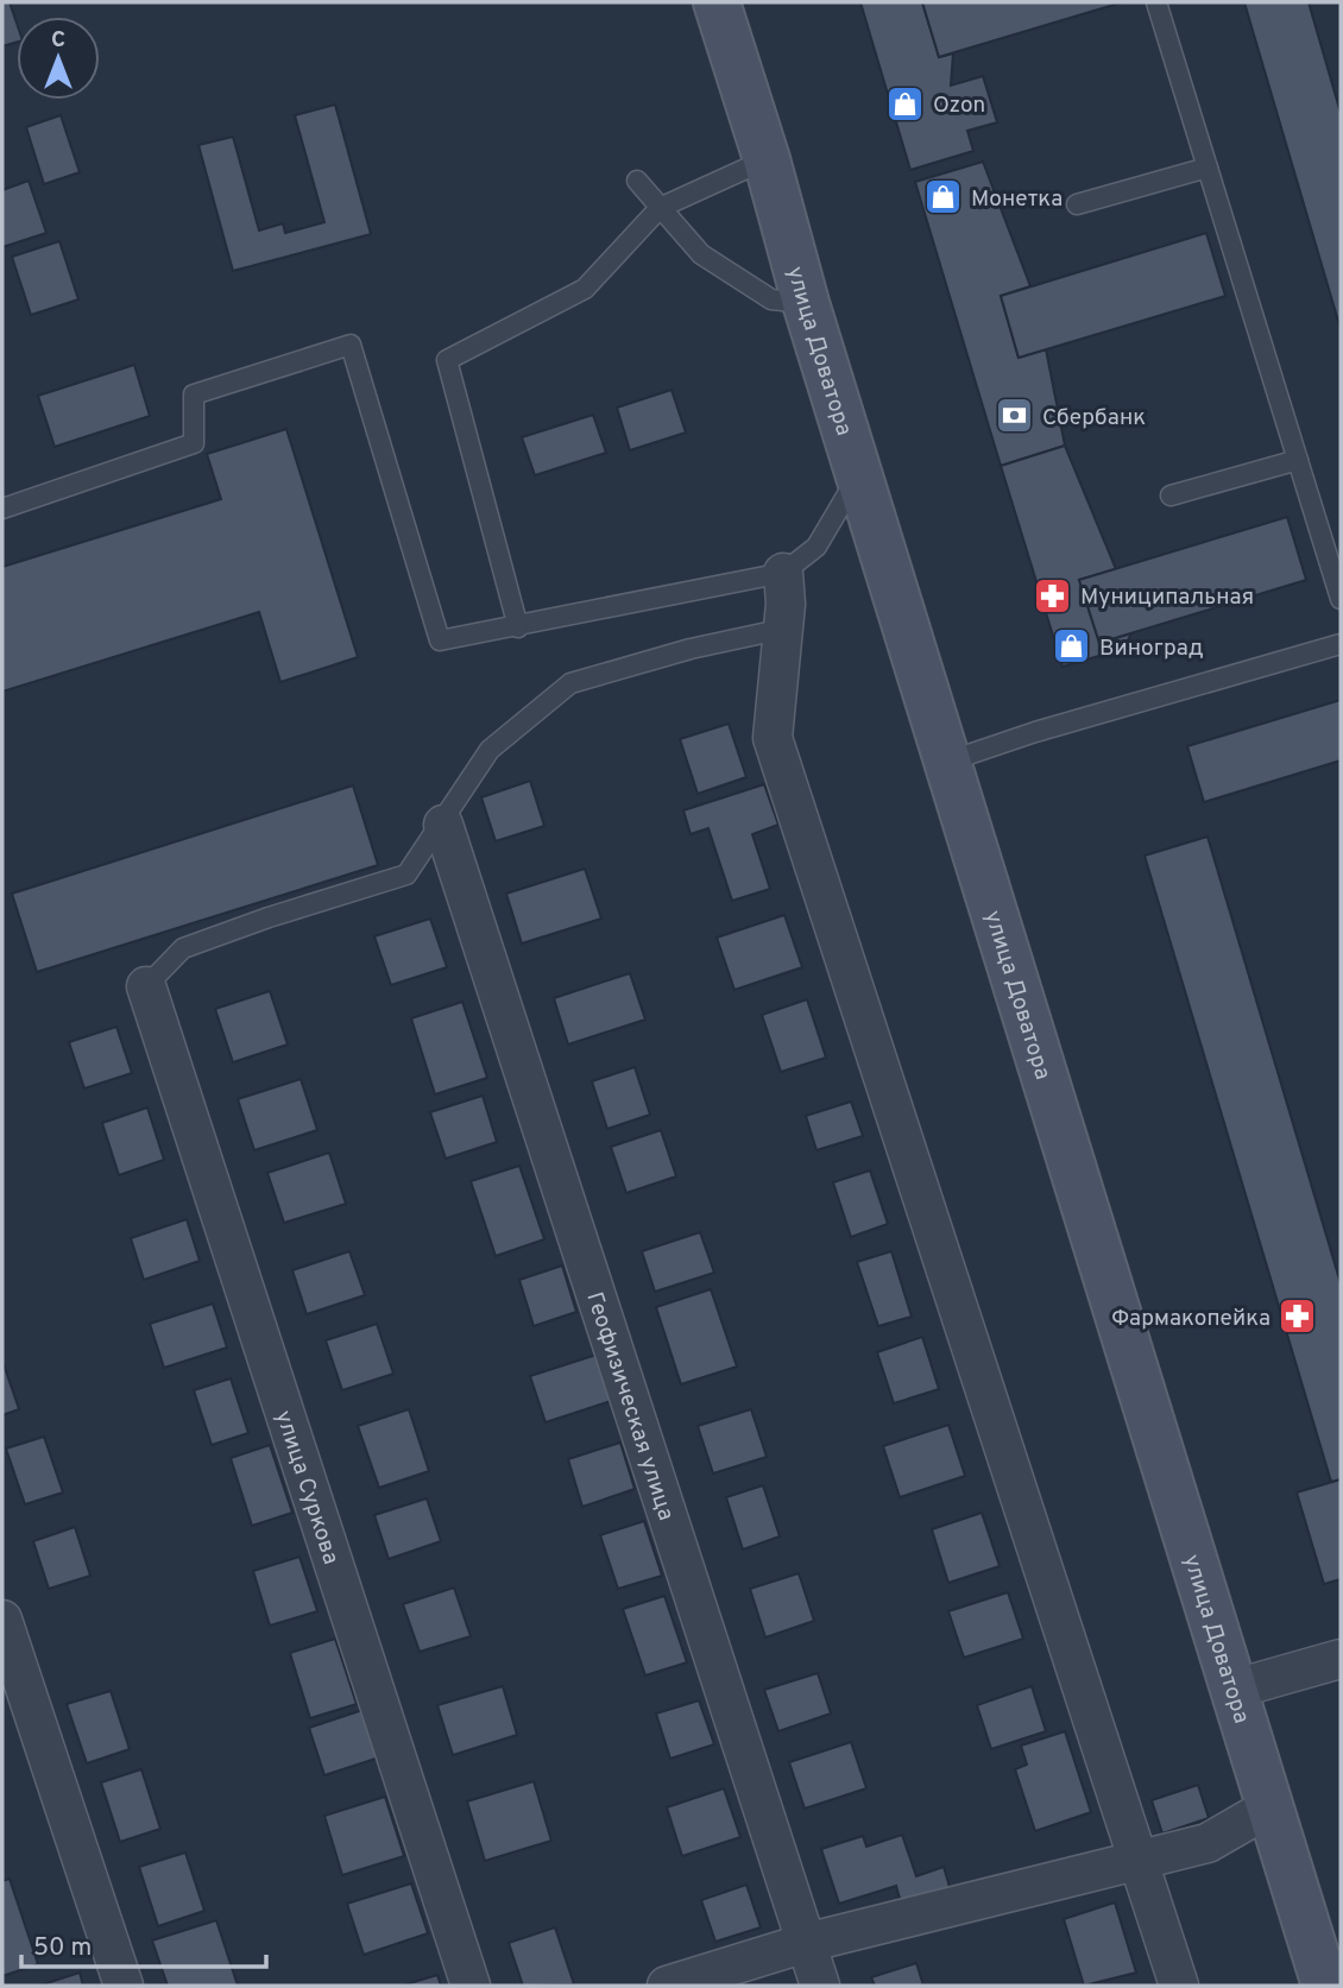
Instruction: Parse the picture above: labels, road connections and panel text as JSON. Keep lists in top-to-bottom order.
{
  "streets": {
    "main road": ["улица Доватора"],
    "street": ["Геофизическая улица", "улица Суркова"]
  },
  "places": {
    "shop": ["Ozon", "Монетка", "Виноград"],
    "bank": ["Сбербанк"],
    "pharmacy": ["Муниципальная", "Фармакопейка"]
  },
  "scale_bar": "50 m",
  "north": "top"
}
